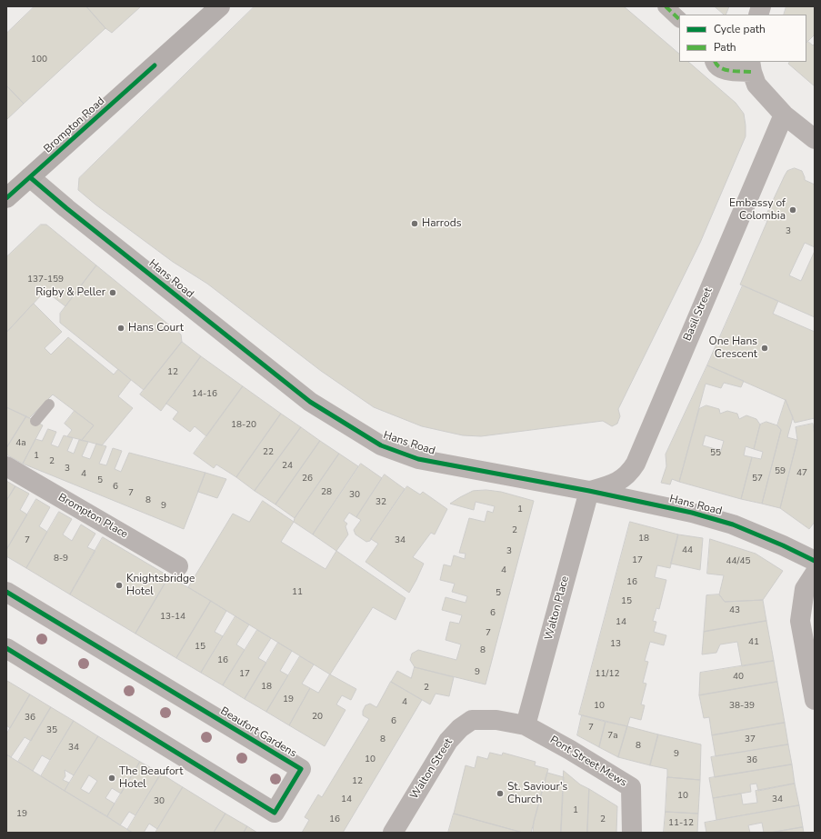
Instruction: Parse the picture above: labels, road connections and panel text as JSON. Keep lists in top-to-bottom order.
{
  "streets": {
    "highway": ["Brompton Road"],
    "street": [
      "Hans Road",
      "Basil Street",
      "Brompton Place",
      "Walton Place",
      "Beaufort Gardens",
      "Pont Street Mews",
      "Walton Street"
    ]
  },
  "crossings": [
    ["Brompton Road", "Hans Road"],
    ["Hans Road", "Basil Street"],
    ["Hans Road", "Walton Place"],
    ["Basil Street", "Walton Place"],
    ["Walton Place", "Pont Street Mews"],
    ["Walton Place", "Walton Street"],
    ["Pont Street Mews", "Walton Street"]
  ],
  "places": [
    "Embassy of Colombia",
    "Harrods",
    "Rigby & Peller",
    "Hans Court",
    "One Hans Crescent",
    "Knightsbridge Hotel",
    "The Beaufort Hotel",
    "St. Saviour's Church"
  ],
  "house_numbers": [
    "100",
    "3",
    "137-159",
    "12",
    "14-16",
    "18-20",
    "4a",
    "22",
    "55",
    "1",
    "2",
    "24",
    "3",
    "59",
    "47",
    "4",
    "26",
    "57",
    "5",
    "6",
    "28",
    "7",
    "30",
    "8",
    "32",
    "9",
    "1",
    "2",
    "18",
    "7",
    "34",
    "44",
    "3",
    "8-9",
    "17",
    "44/45",
    "4",
    "16",
    "11",
    "5",
    "15",
    "43",
    "6",
    "13-14",
    "14",
    "7",
    "41",
    "13",
    "15",
    "8",
    "16",
    "9",
    "17",
    "11/12",
    "40",
    "18",
    "2",
    "19",
    "4",
    "10",
    "38-39",
    "20",
    "36",
    "6",
    "7",
    "35",
    "7a",
    "8",
    "37",
    "8",
    "34",
    "9",
    "10",
    "36",
    "12",
    "10",
    "14",
    "34",
    "30",
    "1",
    "19",
    "16",
    "2",
    "11-12"
  ],
  "legend": ["Cycle path", "Path"]
}
